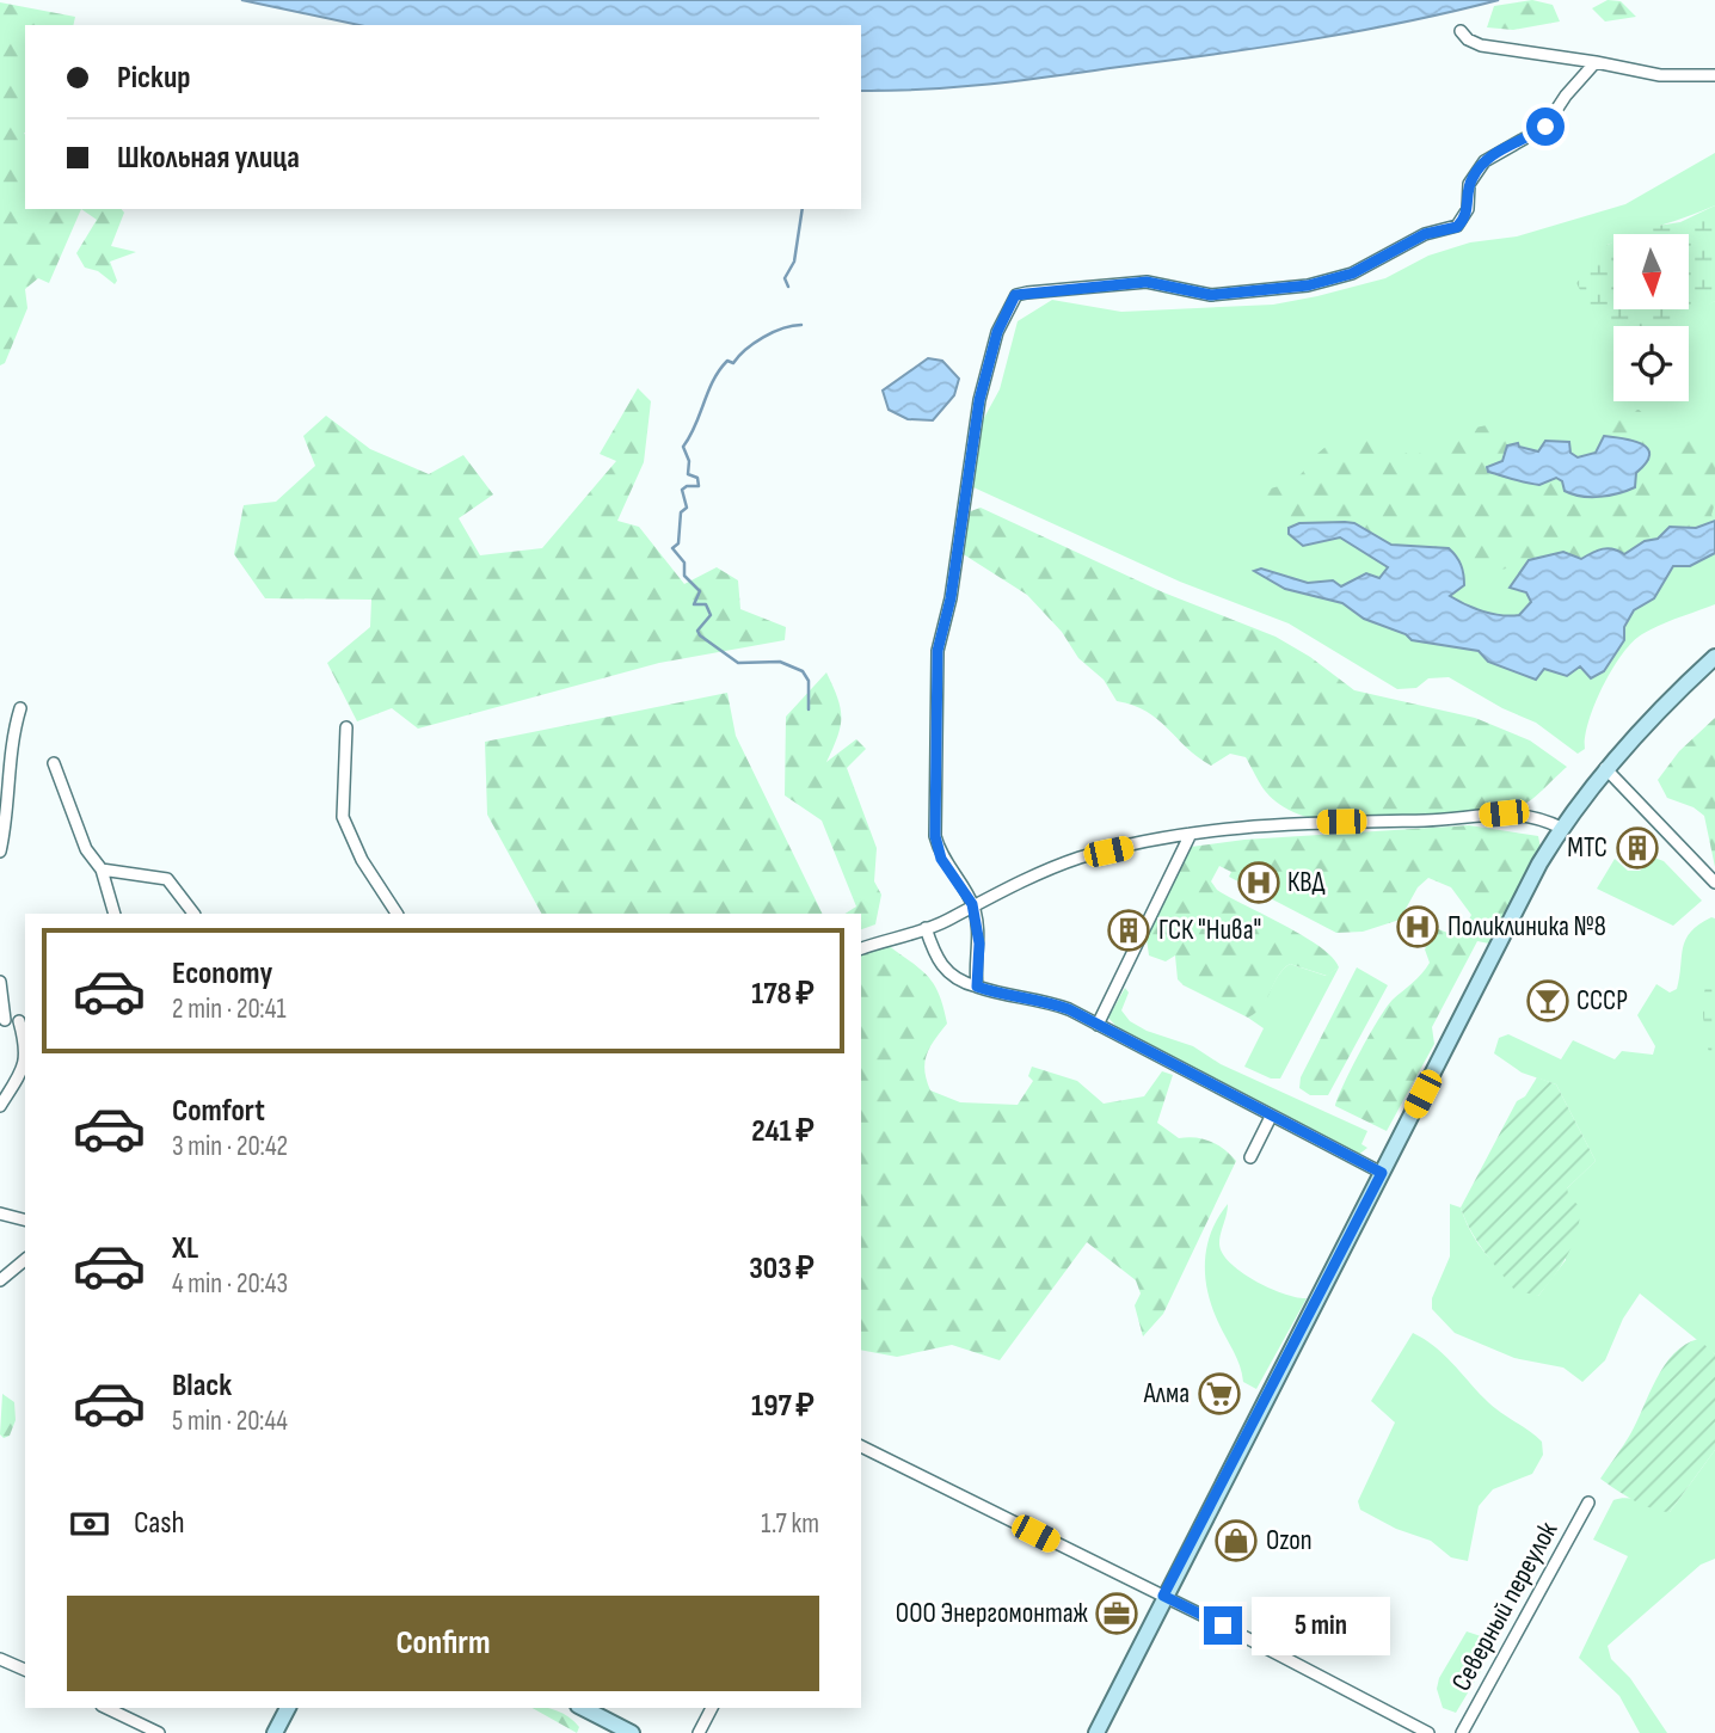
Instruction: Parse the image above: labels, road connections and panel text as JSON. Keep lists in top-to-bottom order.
{
  "streets": {
    "street": ["Северный переулок"]
  },
  "places": {
    "building": ["МТС", "ГСК \"Нива\""],
    "hospital": ["КВД", "Поликлиника №8"],
    "bar": ["СССР"],
    "supermarket": ["Алма"],
    "shop": ["Ozon"],
    "office": ["ООО Энергомонтаж"]
  },
  "north": "bottom",
  "page": {
    "banner": ["Pickup", "Школьная улица"],
    "list": [
      {
        "name": "Economy",
        "note": "2 min · 20:41",
        "value": "178 ₽"
      },
      {
        "name": "Comfort",
        "note": "3 min · 20:42",
        "value": "241 ₽"
      },
      {
        "name": "XL",
        "note": "4 min · 20:43",
        "value": "303 ₽"
      },
      {
        "name": "Black",
        "note": "5 min · 20:44",
        "value": "197 ₽"
      }
    ],
    "pay": ["Cash", "1.7 km"],
    "buttons": "Confirm",
    "bubble": "5 min"
  }
}
